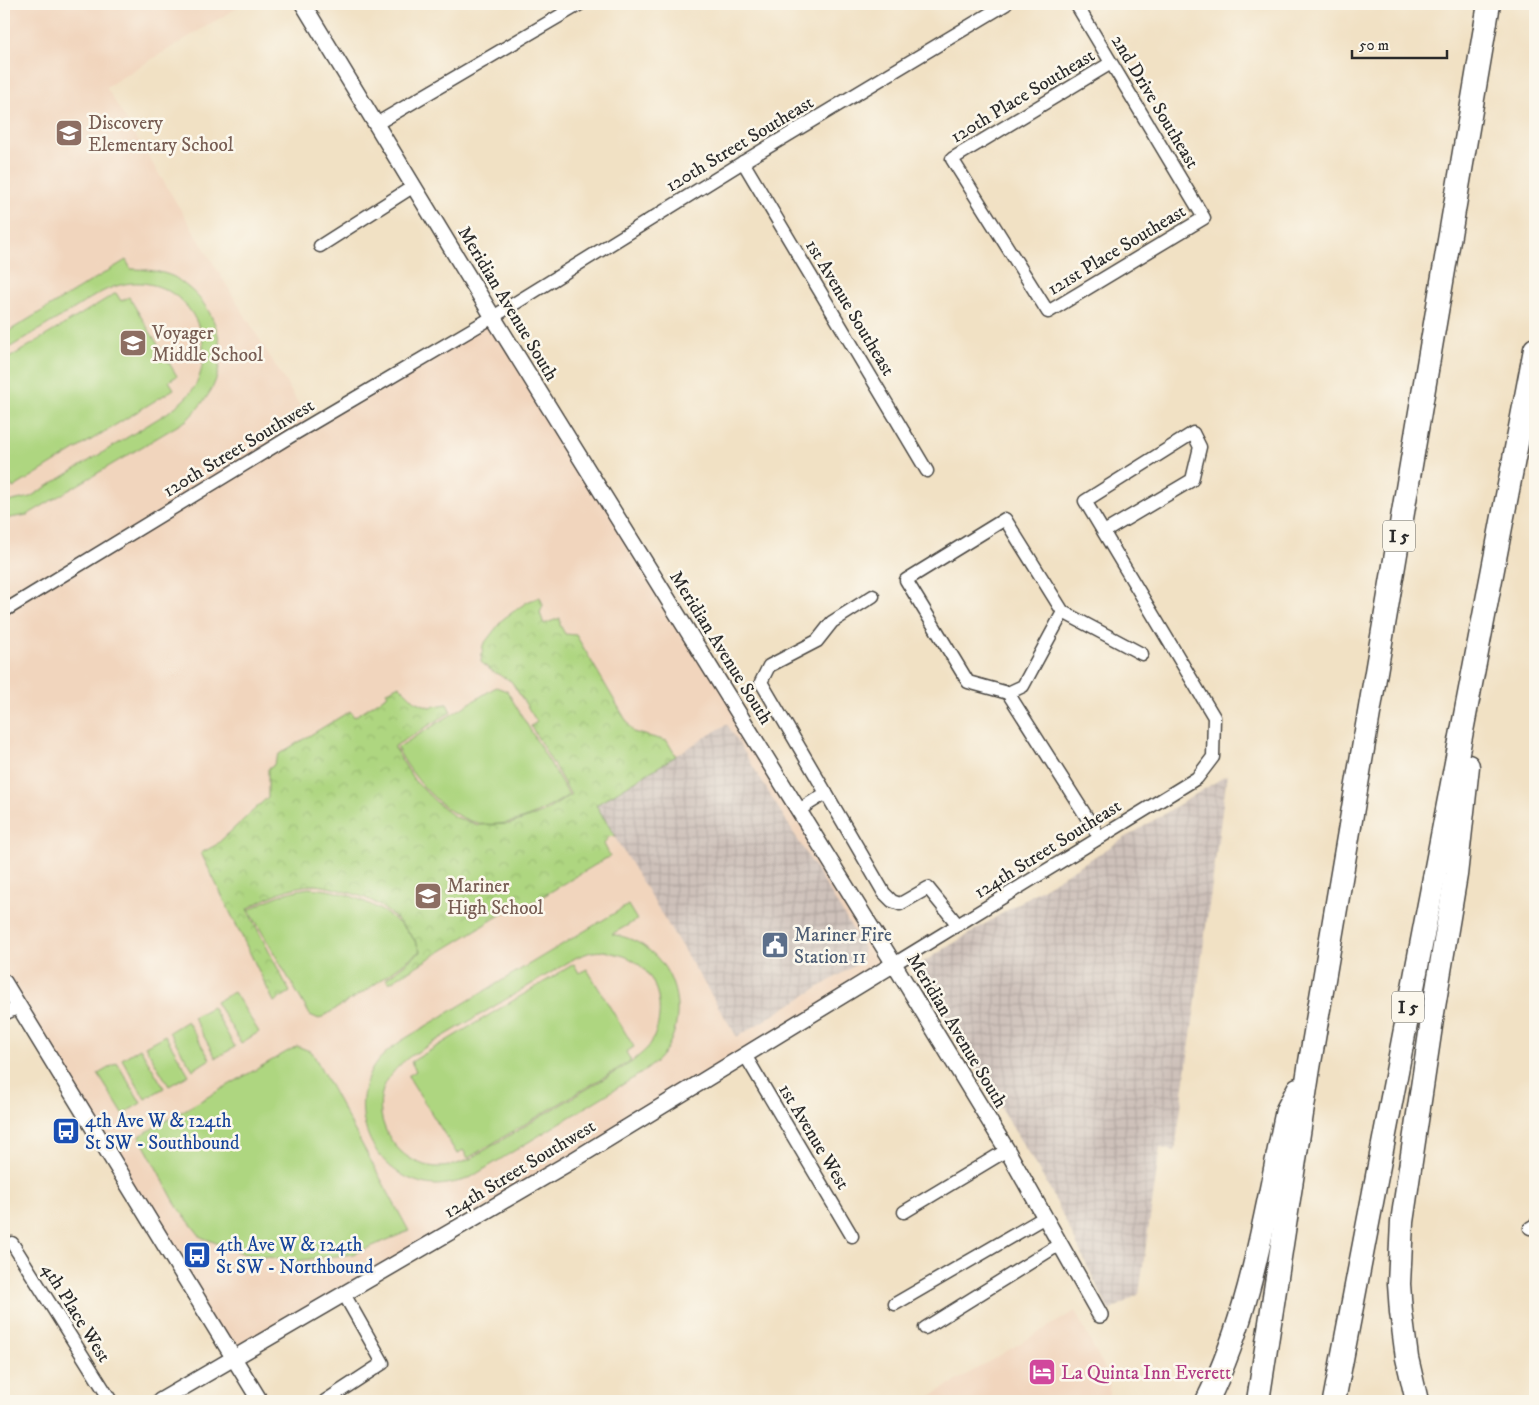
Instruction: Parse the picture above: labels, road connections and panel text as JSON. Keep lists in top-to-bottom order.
{
  "streets": {
    "highway": ["I 5"],
    "street": [
      "120th Place Southeast",
      "2nd Drive Southeast",
      "120th Street Southeast",
      "121st Place Southeast",
      "Meridian Avenue South",
      "1st Avenue Southeast",
      "120th Street Southwest",
      "124th Street Southeast",
      "1st Avenue West",
      "124th Street Southwest",
      "4th Place West"
    ]
  },
  "crossings": [
    ["120th Place Southeast", "2nd Drive Southeast"],
    ["120th Place Southeast", "121st Place Southeast"],
    ["2nd Drive Southeast", "121st Place Southeast"],
    ["120th Street Southeast", "Meridian Avenue South"],
    ["120th Street Southeast", "1st Avenue Southeast"],
    ["120th Street Southeast", "120th Street Southwest"],
    ["Meridian Avenue South", "120th Street Southwest"],
    ["Meridian Avenue South", "124th Street Southeast"],
    ["Meridian Avenue South", "124th Street Southwest"],
    ["124th Street Southeast", "124th Street Southwest"],
    ["1st Avenue West", "124th Street Southwest"]
  ],
  "places": {
    "school or university": ["Discovery Elementary School", "Voyager Middle School", "Mariner High School"],
    "public building": ["Mariner Fire Station 11"],
    "bus stop": ["4th Ave W & 124th St SW - Southbound", "4th Ave W & 124th St SW - Northbound"],
    "hotel": ["La Quinta Inn Everett"]
  },
  "scale_bar": "50 m"
}
